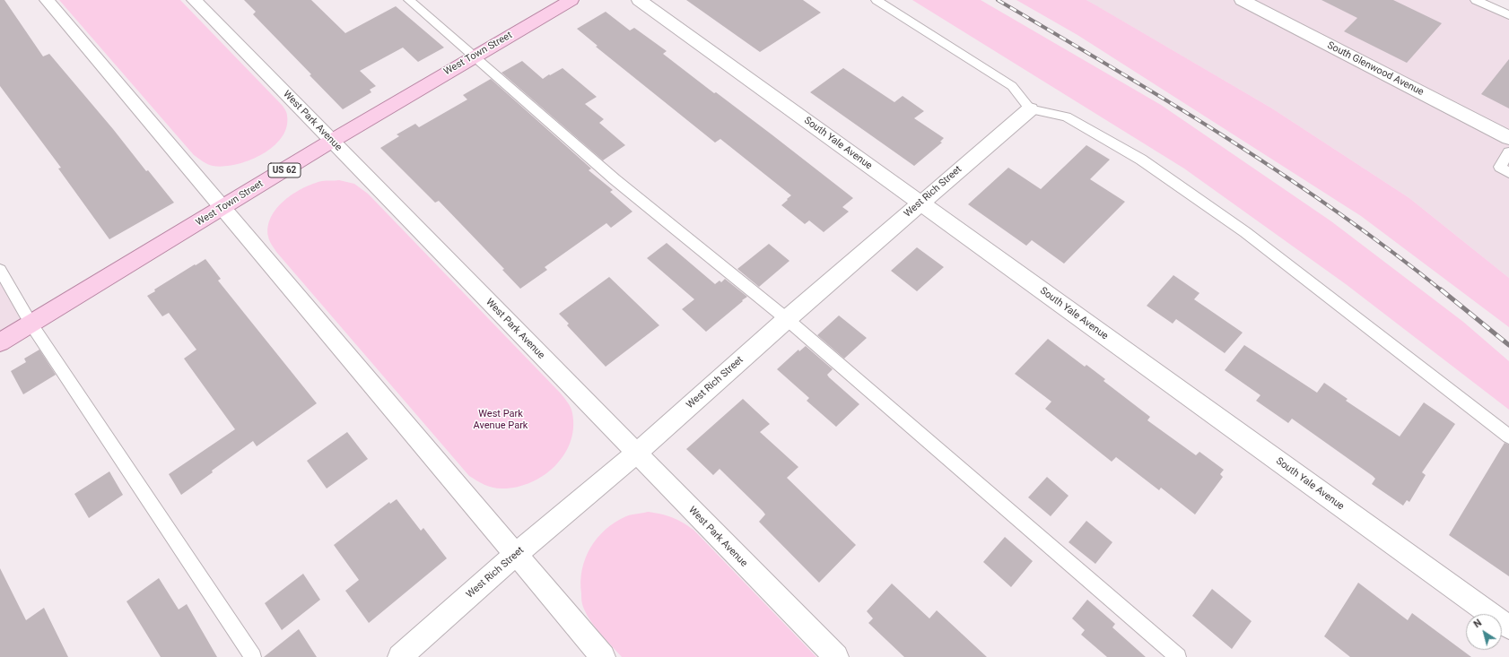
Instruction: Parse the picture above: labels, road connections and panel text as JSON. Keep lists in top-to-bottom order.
{
  "streets": {
    "main road": ["West Town Street", "US 62"],
    "street": [
      "South Glenwood Avenue",
      "West Park Avenue",
      "South Yale Avenue",
      "West Rich Street"
    ]
  },
  "crossings": [
    ["West Town Street", "West Park Avenue"],
    ["West Park Avenue", "West Rich Street"],
    ["South Yale Avenue", "West Rich Street"]
  ],
  "parks": ["West Park Avenue Park"],
  "north": "top left"
}
